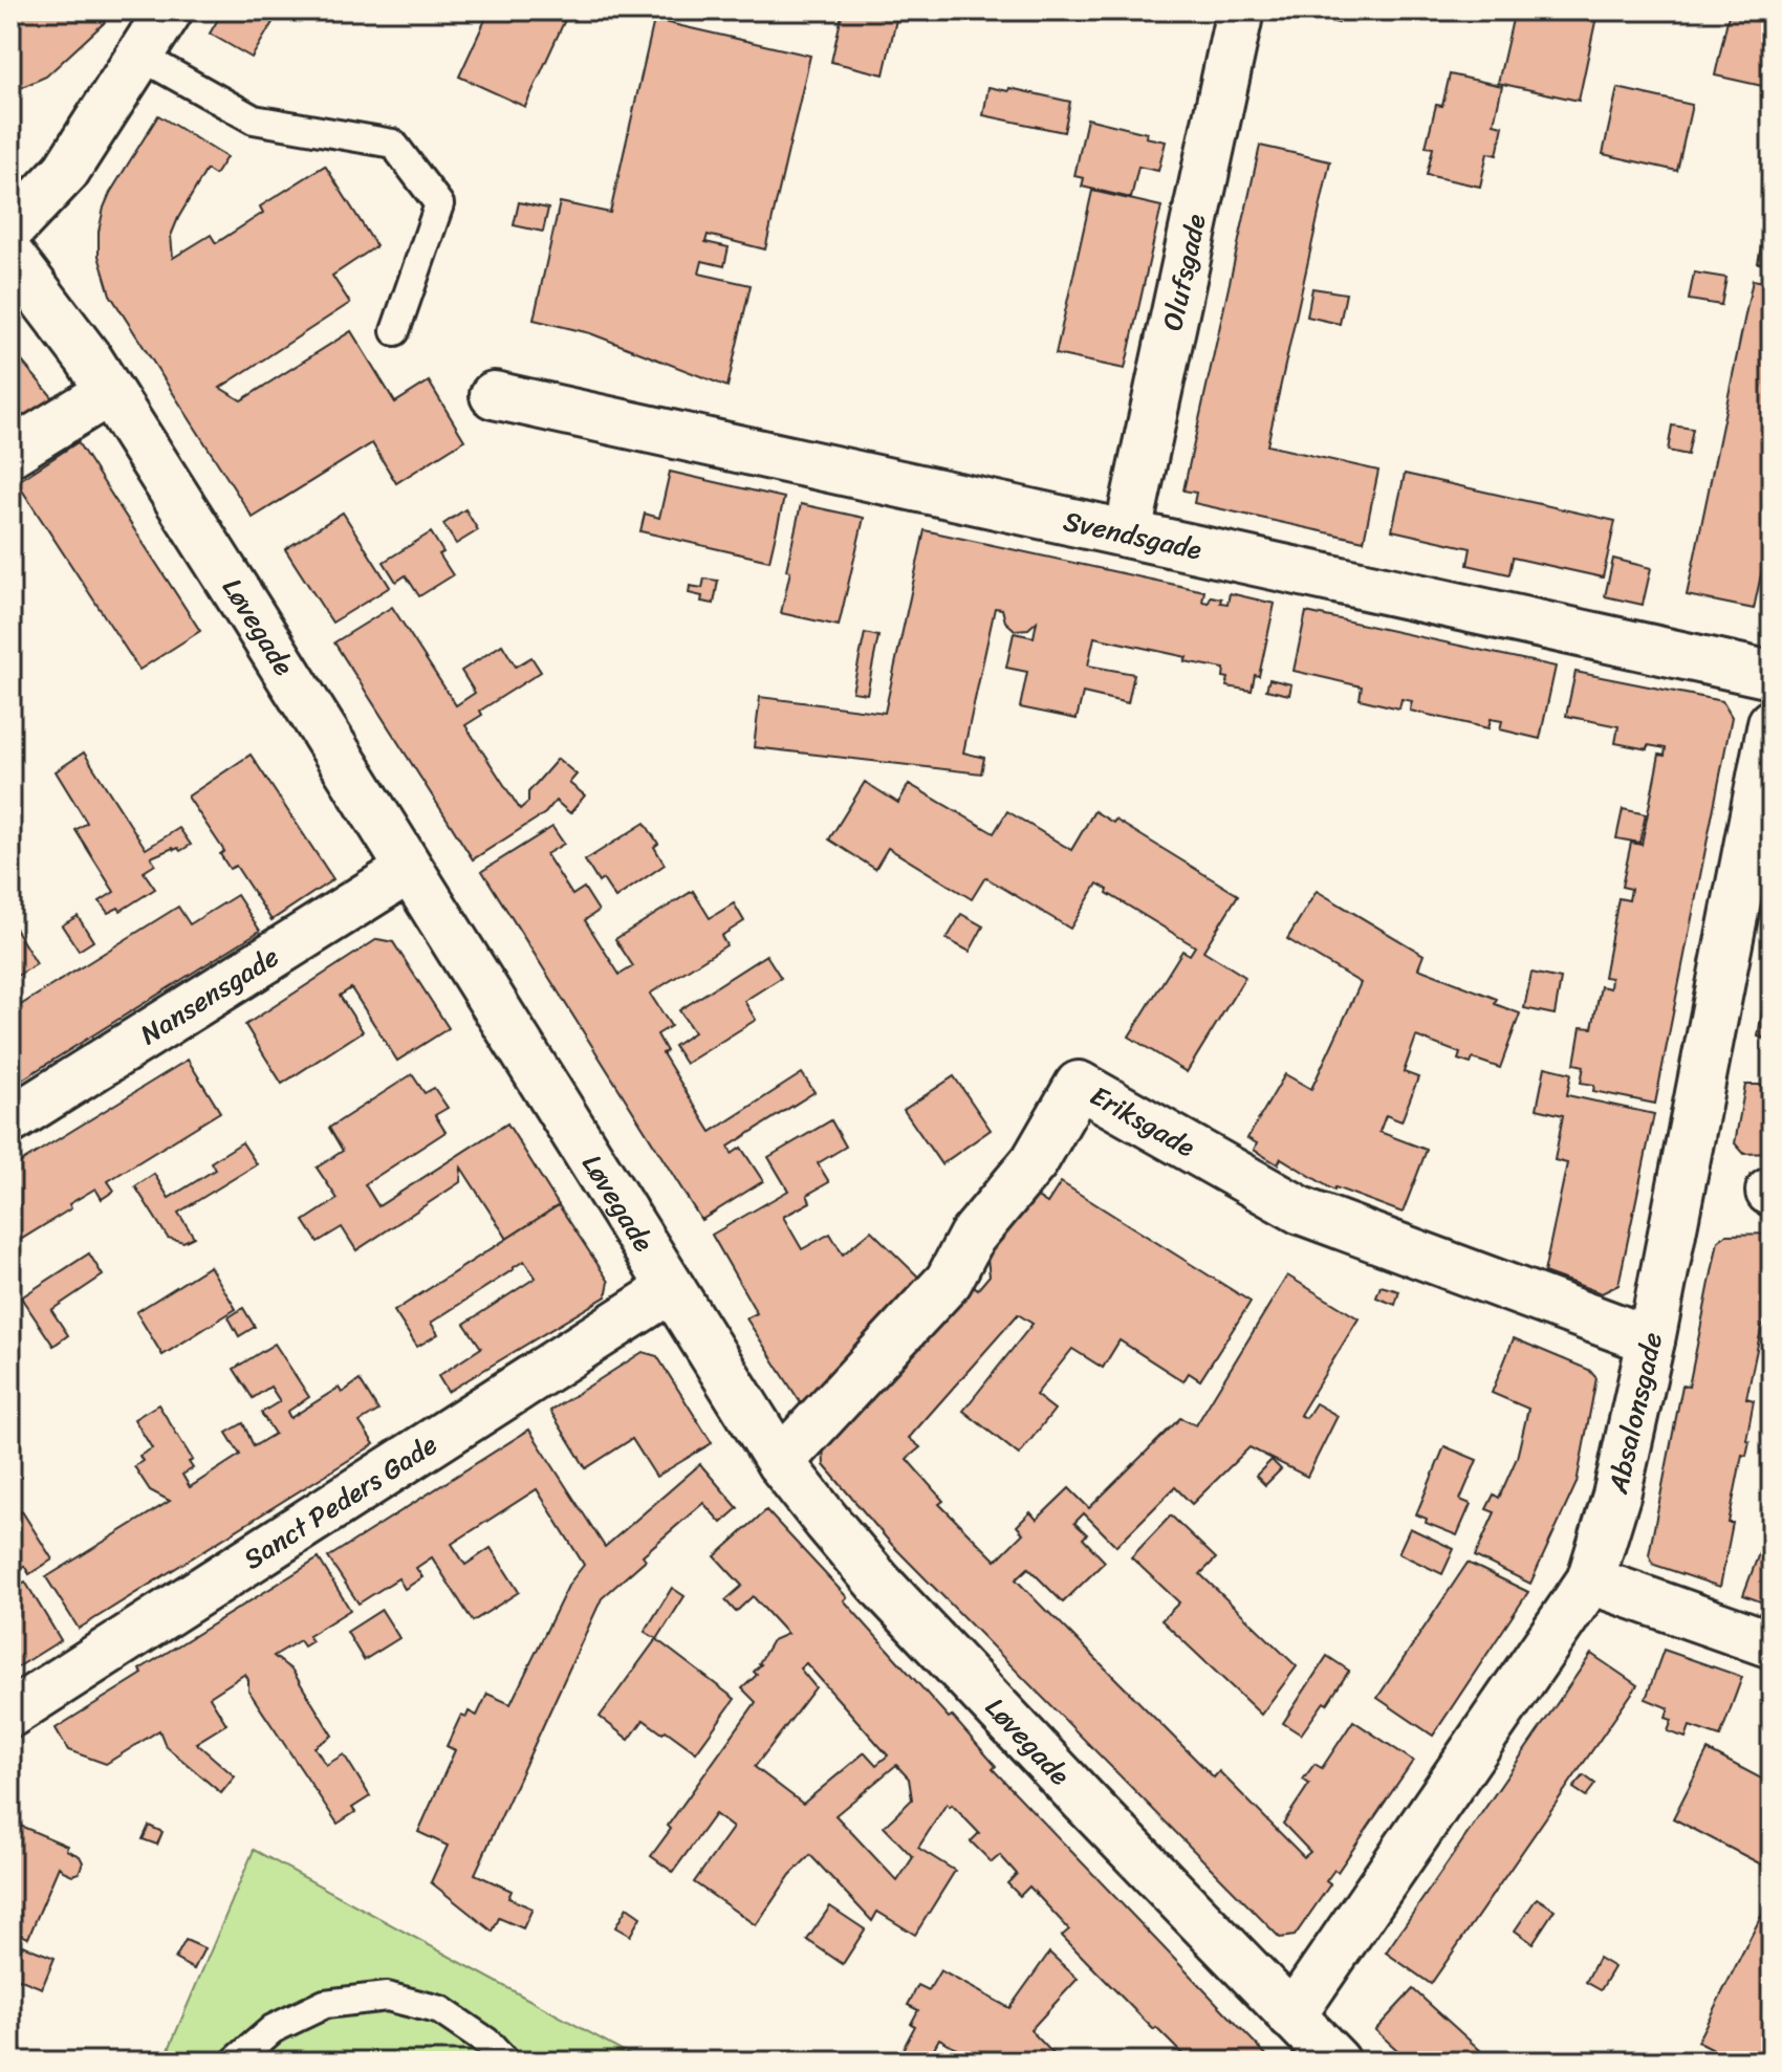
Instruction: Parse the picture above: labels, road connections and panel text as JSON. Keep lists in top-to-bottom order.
{
  "streets": {
    "street": [
      "Olufsgade",
      "Svendsgade",
      "Løvegade",
      "Nansensgade",
      "Eriksgade",
      "Absalonsgade",
      "Sanct Peders Gade"
    ]
  },
  "crossings": [
    ["Olufsgade", "Svendsgade"],
    ["Løvegade", "Nansensgade"],
    ["Løvegade", "Eriksgade"],
    ["Løvegade", "Absalonsgade"],
    ["Løvegade", "Sanct Peders Gade"],
    ["Eriksgade", "Absalonsgade"]
  ]
}
